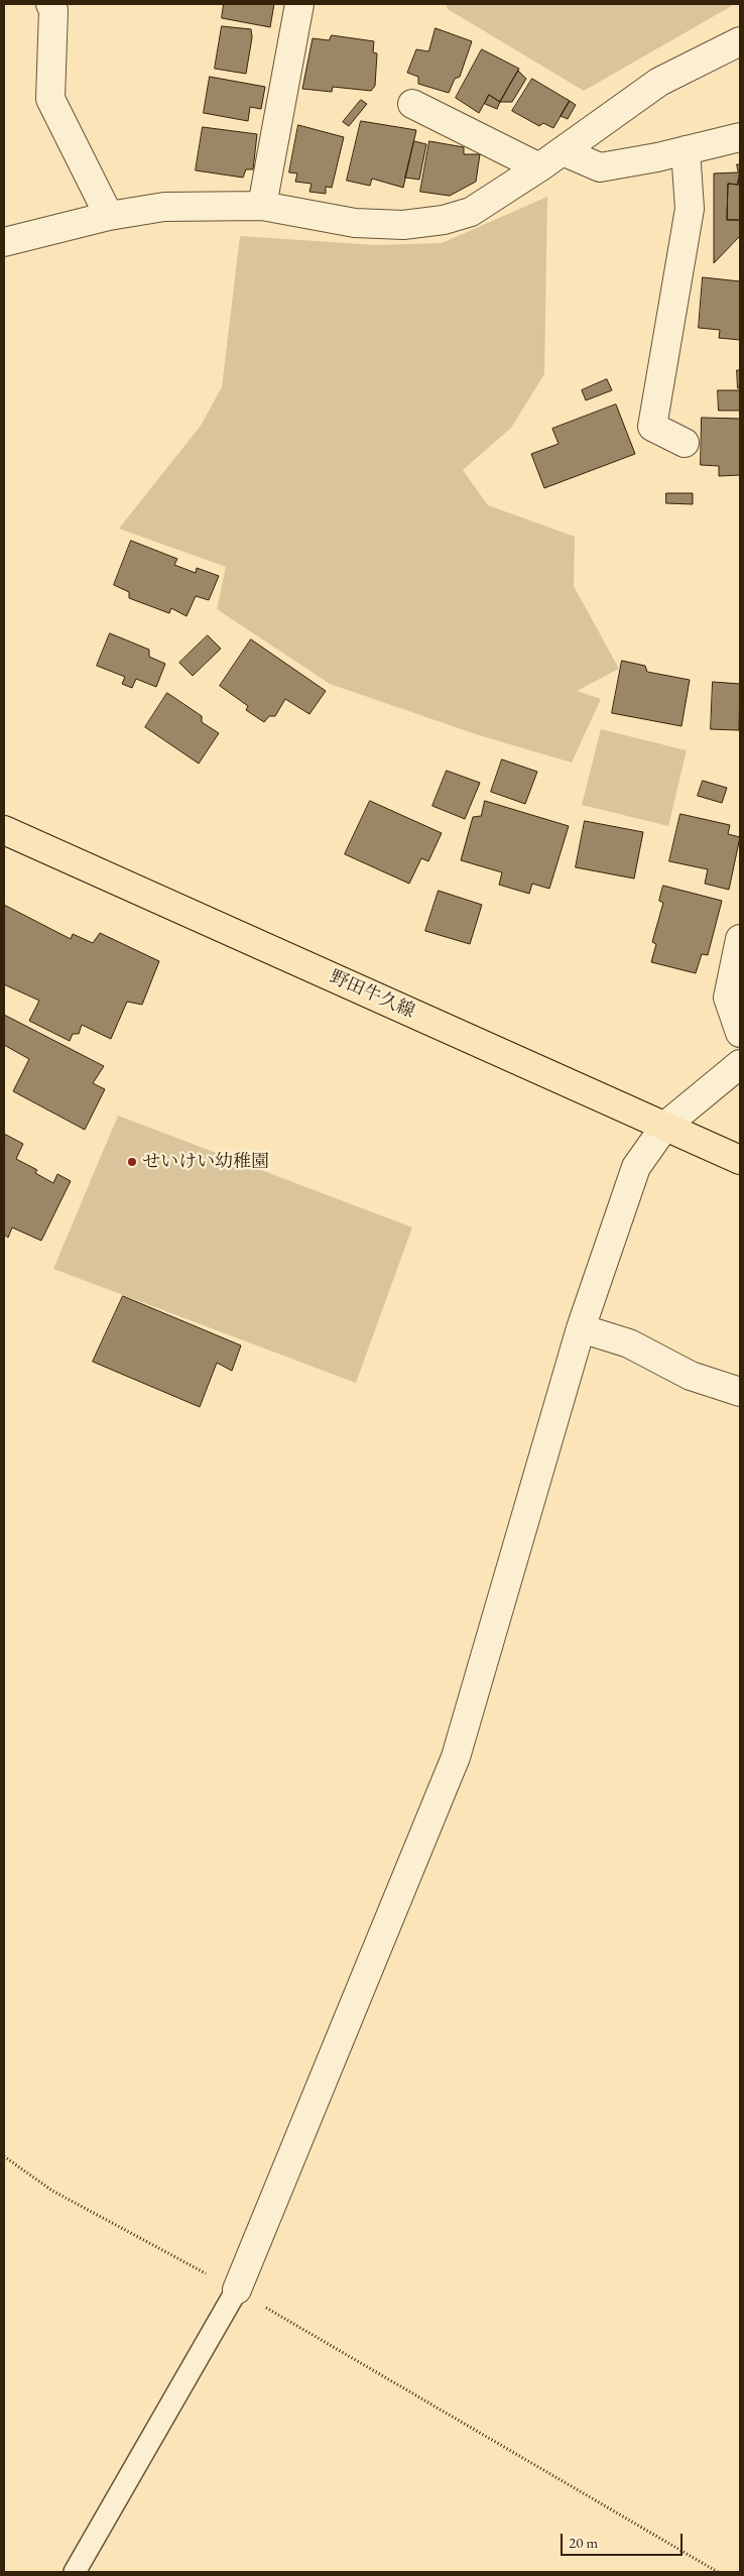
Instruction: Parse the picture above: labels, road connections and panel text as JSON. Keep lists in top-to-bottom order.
{
  "streets": {
    "main road": ["野田牛久線"]
  },
  "places": ["せいけい幼稚園"],
  "scale_bar": "20 m"
}
